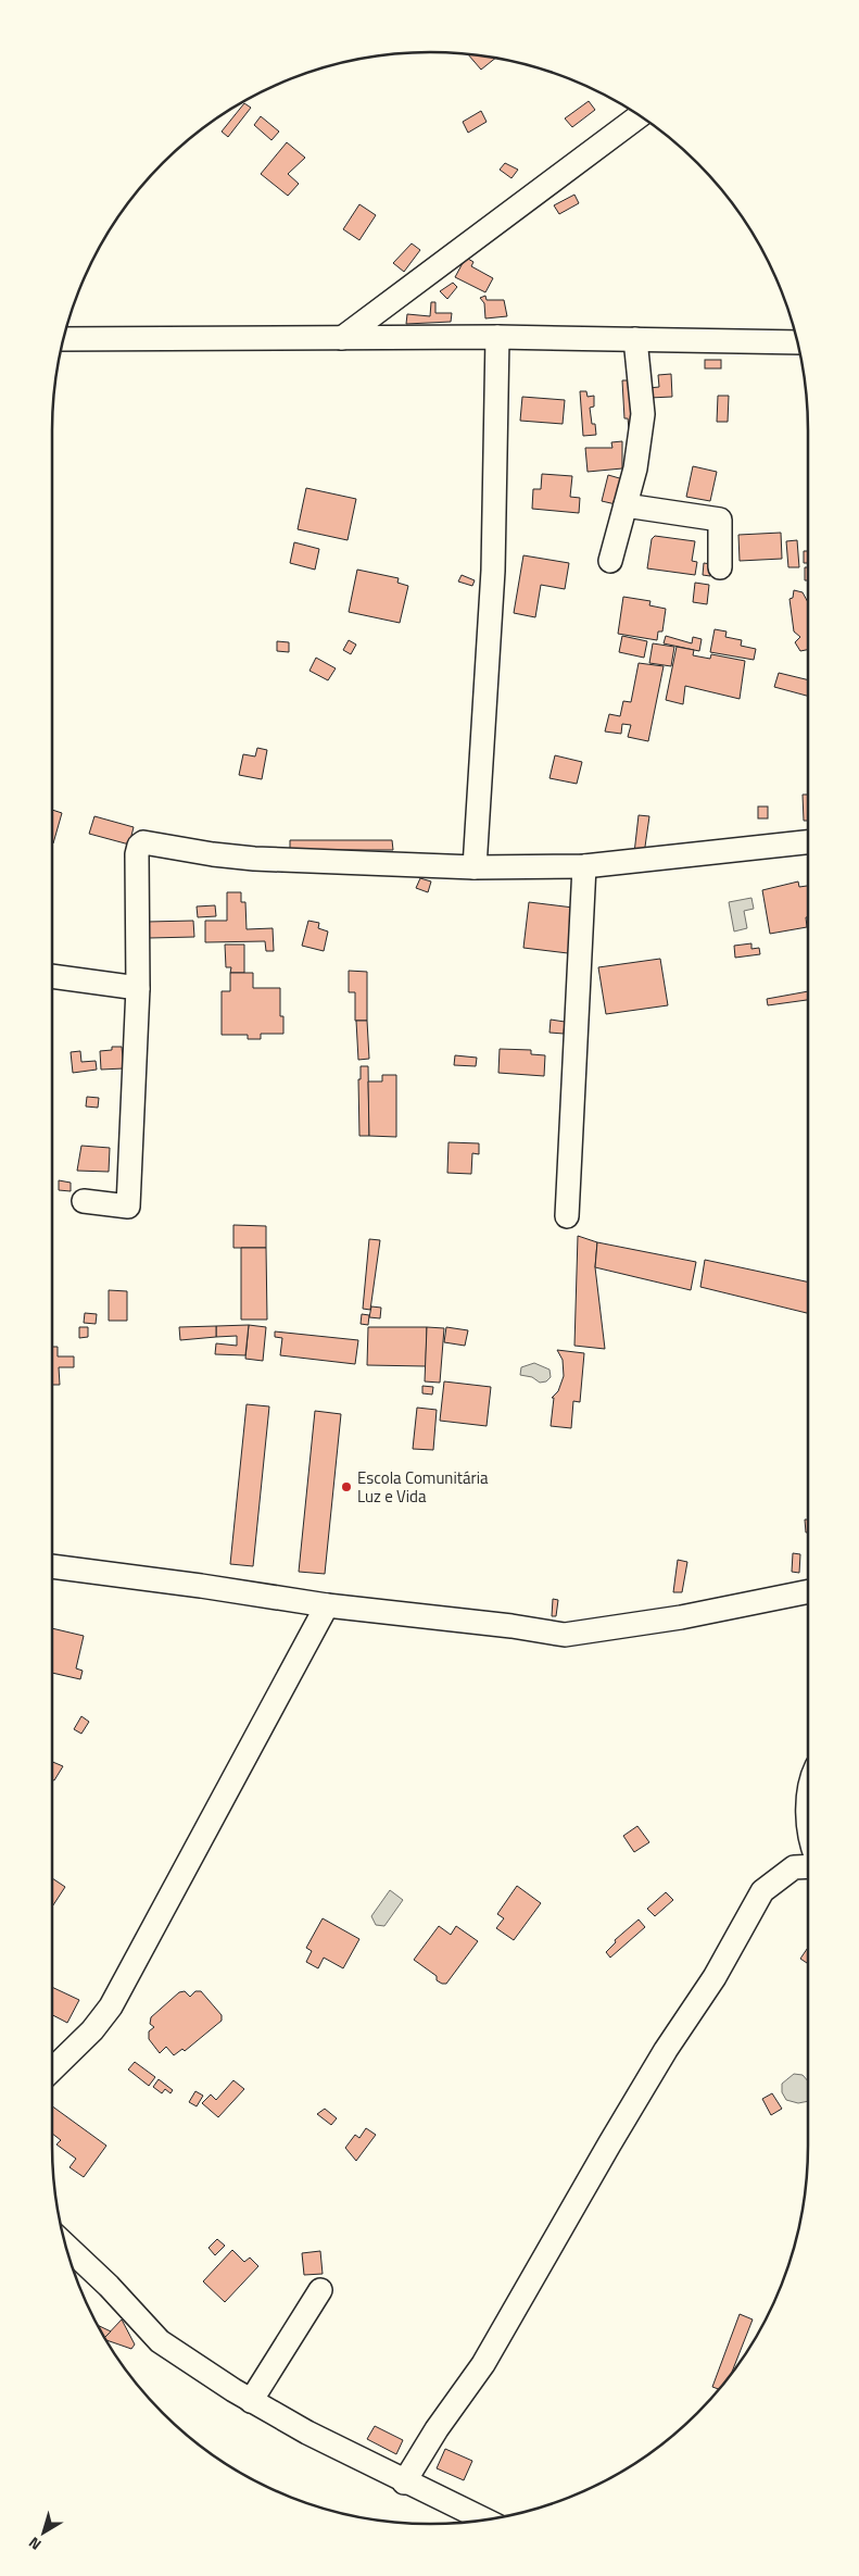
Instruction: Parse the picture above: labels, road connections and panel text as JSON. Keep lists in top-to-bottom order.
{
  "places": ["Escola Comunitária Luz e Vida"],
  "north": "bottom left"
}
